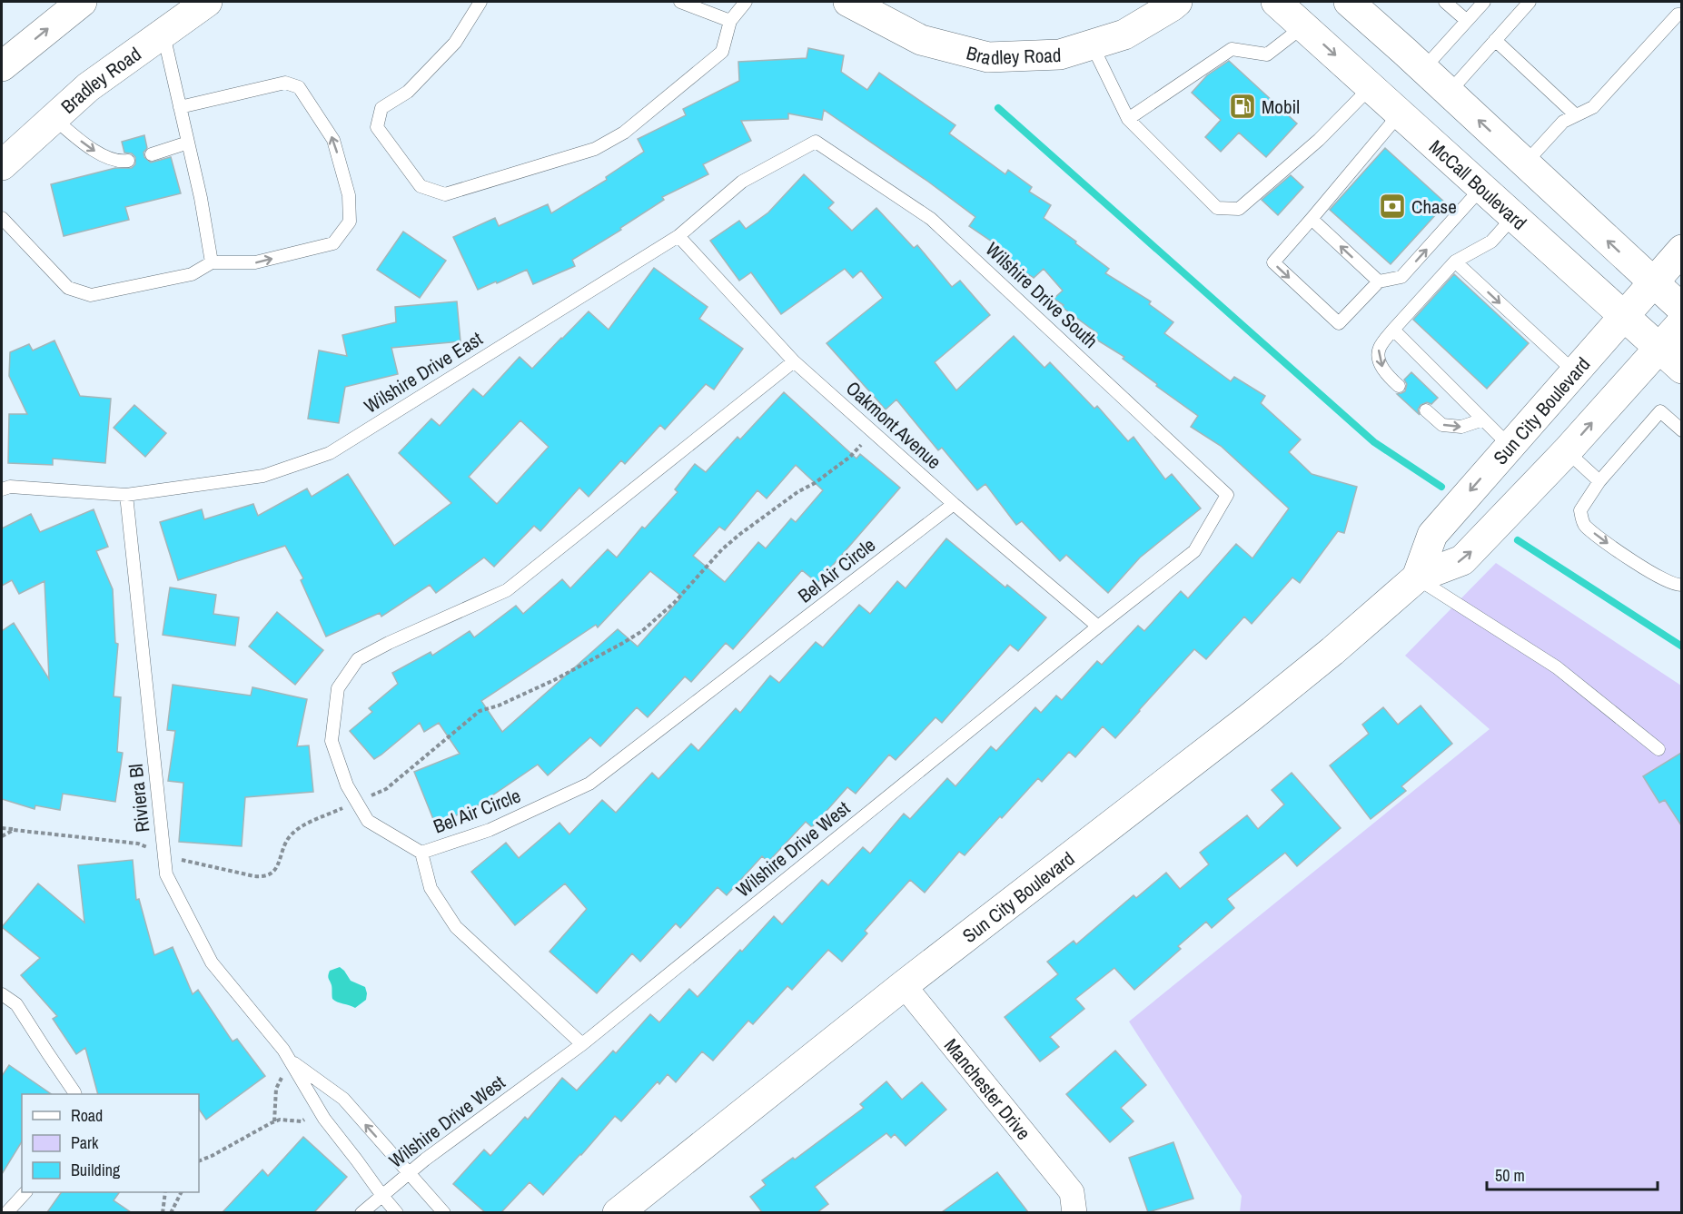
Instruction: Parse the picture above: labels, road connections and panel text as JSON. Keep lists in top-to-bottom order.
{
  "streets": {
    "main road": ["Bradley Road", "McCall Boulevard", "Sun City Boulevard"],
    "street": ["Manchester Drive"],
    "lane": [
      "Wilshire Drive South",
      "Wilshire Drive East",
      "Oakmont Avenue",
      "Bel Air Circle",
      "Riviera Bl",
      "Wilshire Drive West"
    ]
  },
  "crossings": [
    ["McCall Boulevard", "Sun City Boulevard"],
    ["Wilshire Drive South", "Wilshire Drive East"],
    ["Wilshire Drive South", "Wilshire Drive West"],
    ["Wilshire Drive East", "Oakmont Avenue"],
    ["Wilshire Drive East", "Riviera Bl"],
    ["Sun City Boulevard", "Manchester Drive"],
    ["Oakmont Avenue", "Bel Air Circle"],
    ["Oakmont Avenue", "Wilshire Drive West"],
    ["Riviera Bl", "Wilshire Drive West"]
  ],
  "places": {
    "fuel station": ["Mobil"],
    "bank": ["Chase"]
  },
  "legend": ["Road", "Park", "Building"],
  "scale_bar": "50 m"
}
